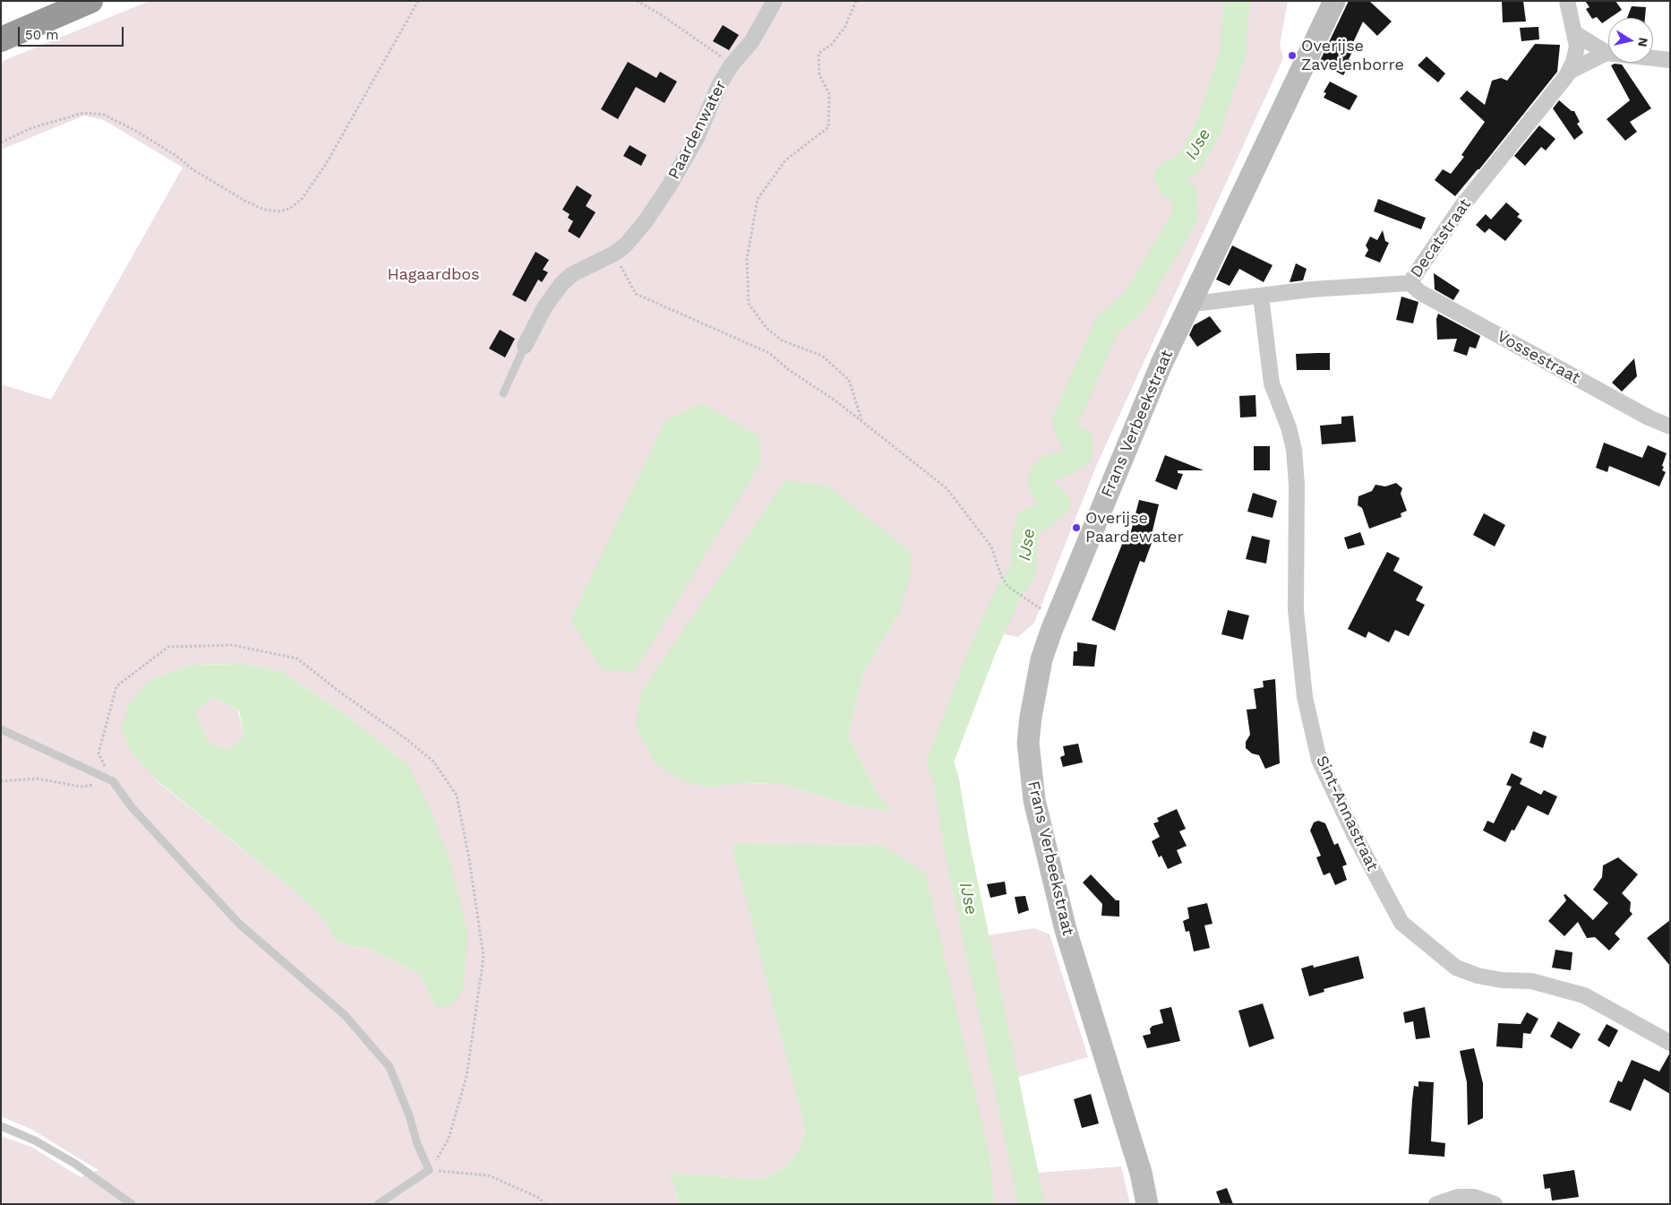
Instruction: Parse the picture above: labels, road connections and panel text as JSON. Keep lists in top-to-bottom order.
{
  "streets": {
    "main road": ["Frans Verbeekstraat"],
    "street": [
      "Paardenwater",
      "Decatstraat",
      "Vossestraat",
      "Sint-Annastraat"
    ]
  },
  "crossings": [
    ["Decatstraat", "Vossestraat"],
    ["Decatstraat", "Frans Verbeekstraat"],
    ["Decatstraat", "Sint-Annastraat"]
  ],
  "water": ["IJse"],
  "parks": ["Hagaardbos"],
  "places": ["Overijse Zavelenborre", "Overijse Paardewater"],
  "scale_bar": "50 m",
  "north": "right"
}
